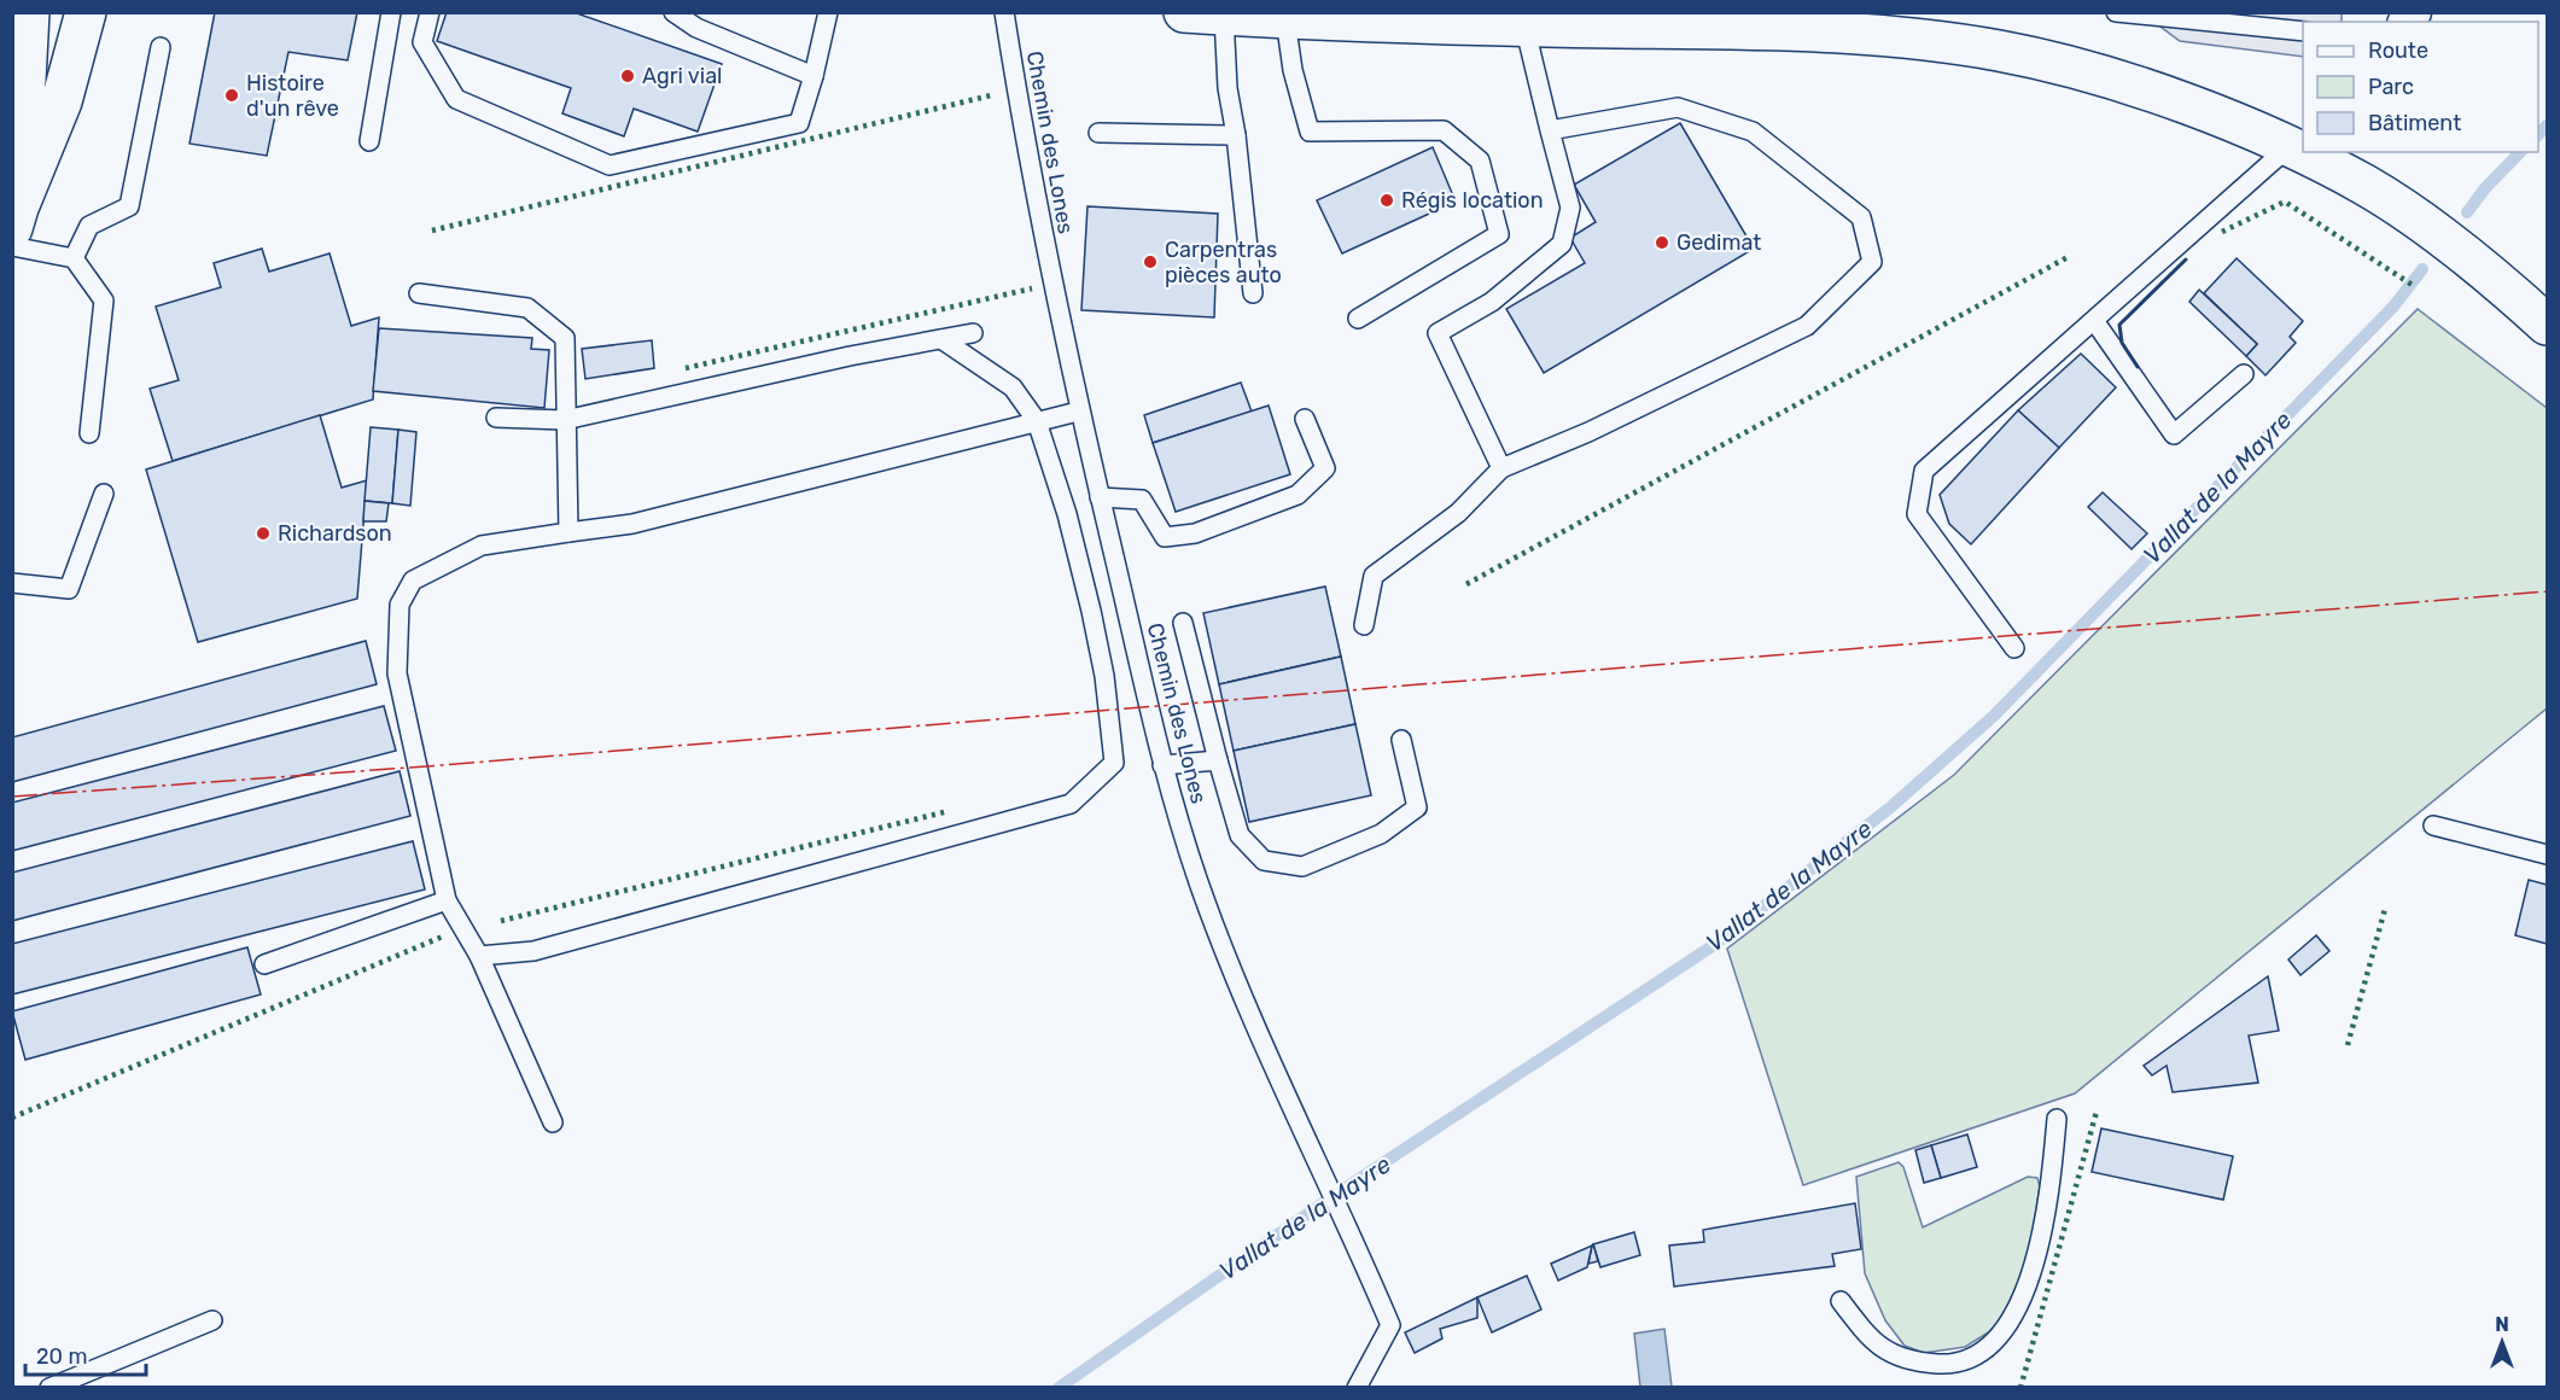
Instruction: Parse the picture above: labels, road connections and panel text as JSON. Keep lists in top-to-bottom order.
{
  "streets": {
    "lane": ["Chemin des Lones"]
  },
  "water": ["Vallat de la Mayre"],
  "places": [
    "Agri vial",
    "Histoire d'un rêve",
    "Régis location",
    "Gedimat",
    "Carpentras pièces auto",
    "Richardson"
  ],
  "legend": ["Route", "Parc", "Bâtiment"],
  "scale_bar": "20 m",
  "north": "top"
}
